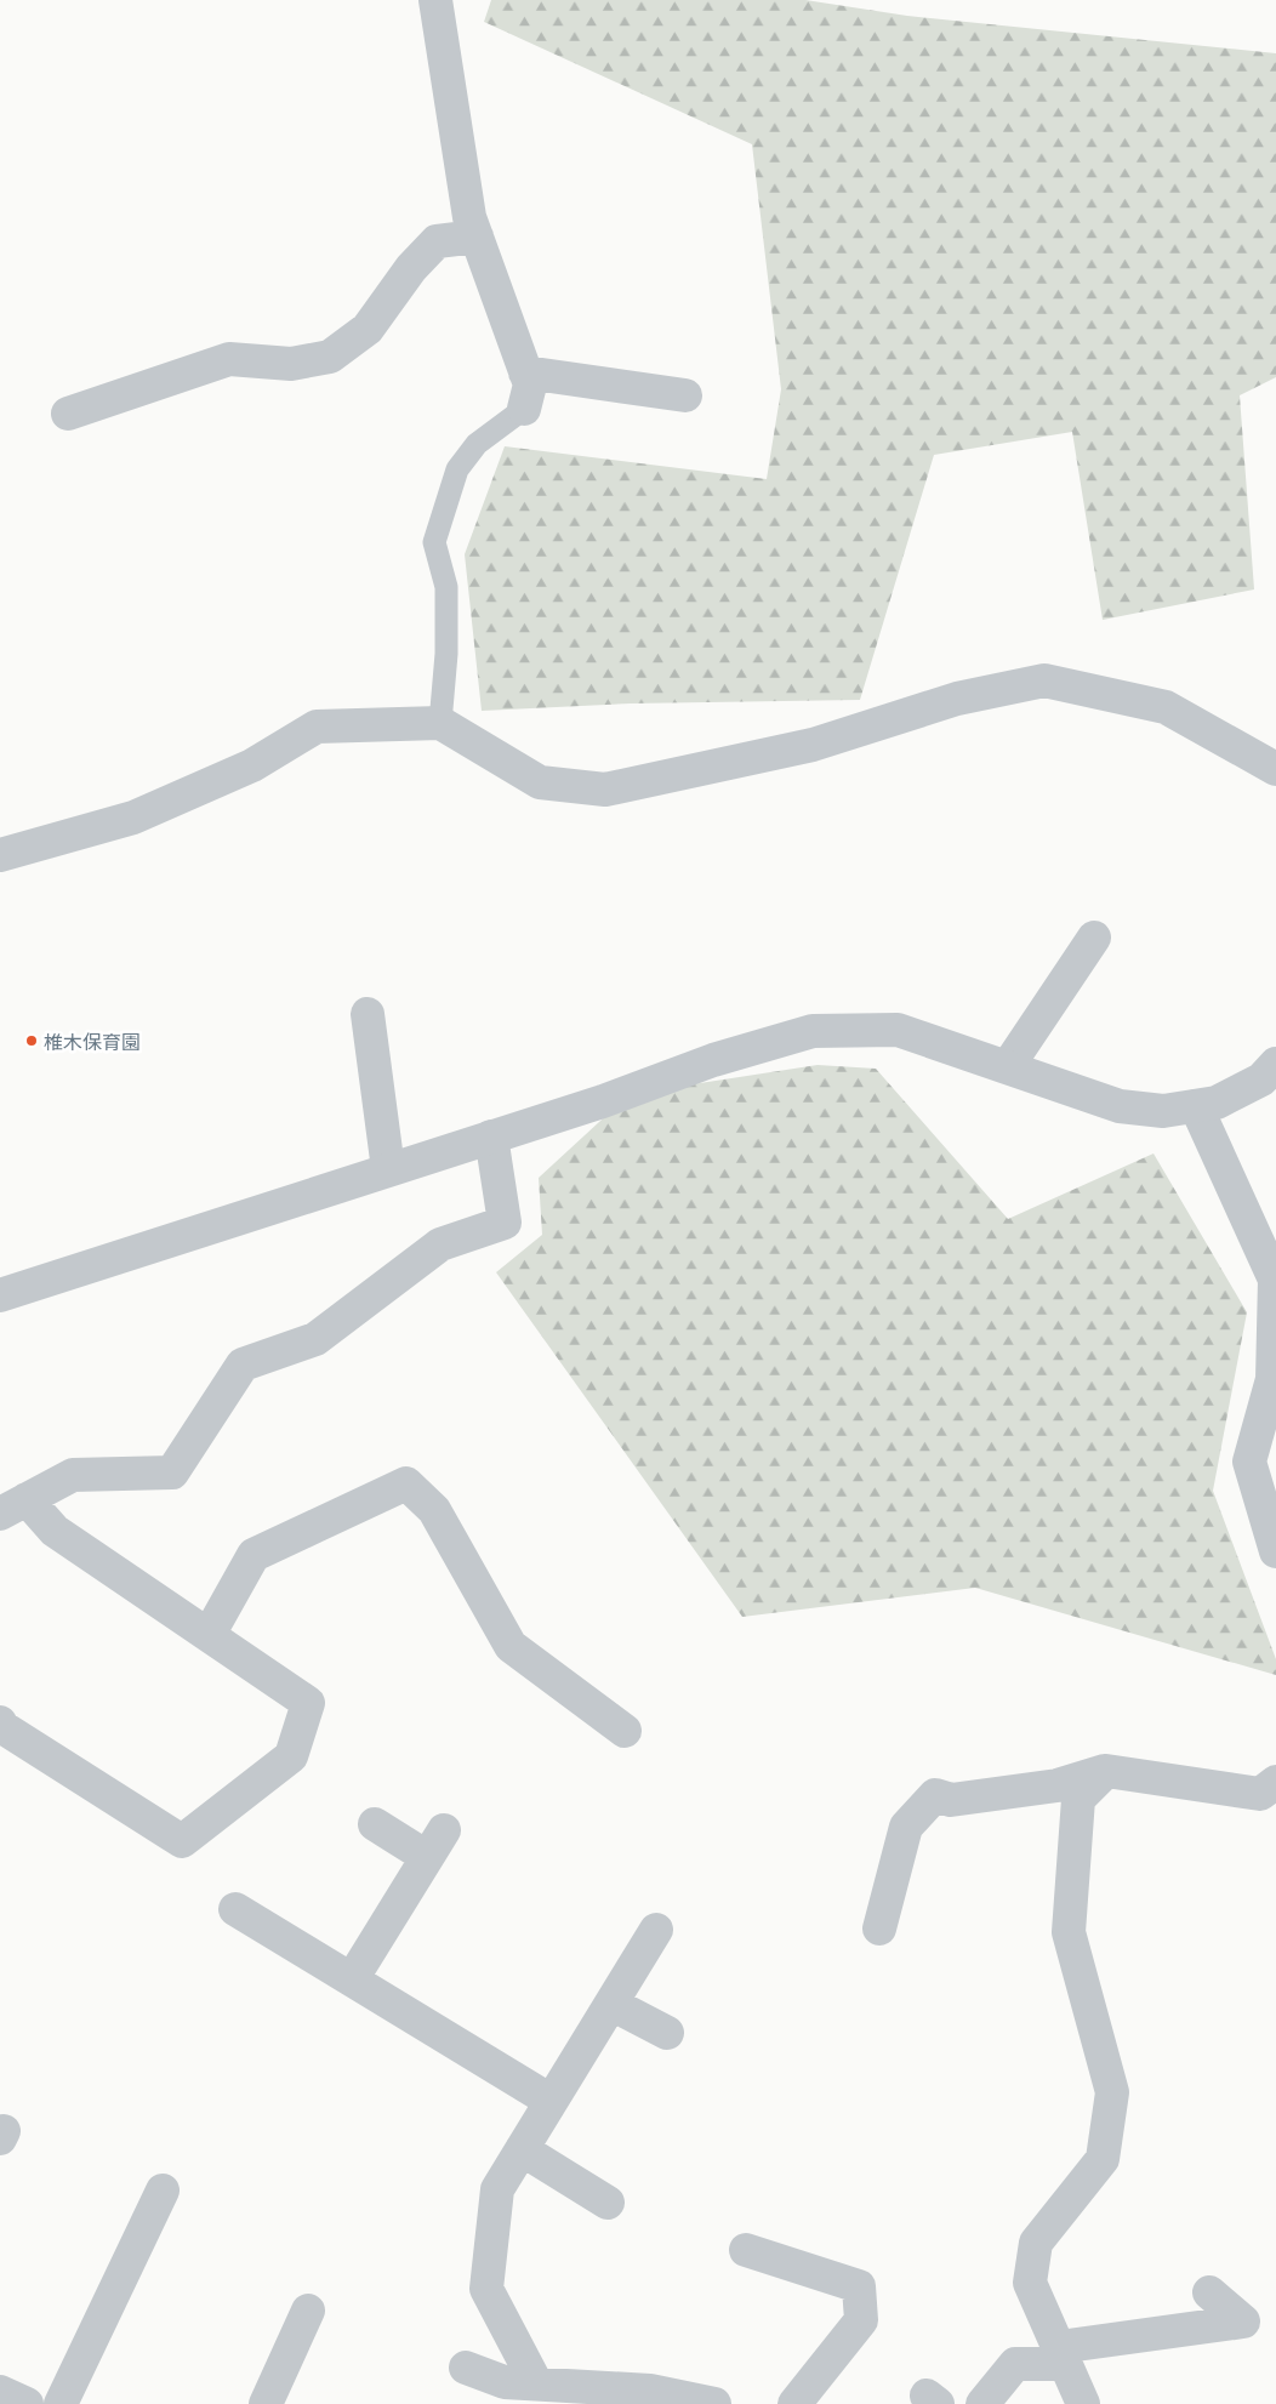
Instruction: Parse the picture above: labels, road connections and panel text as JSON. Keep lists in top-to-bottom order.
{
  "places": ["椎木保育園"]
}
